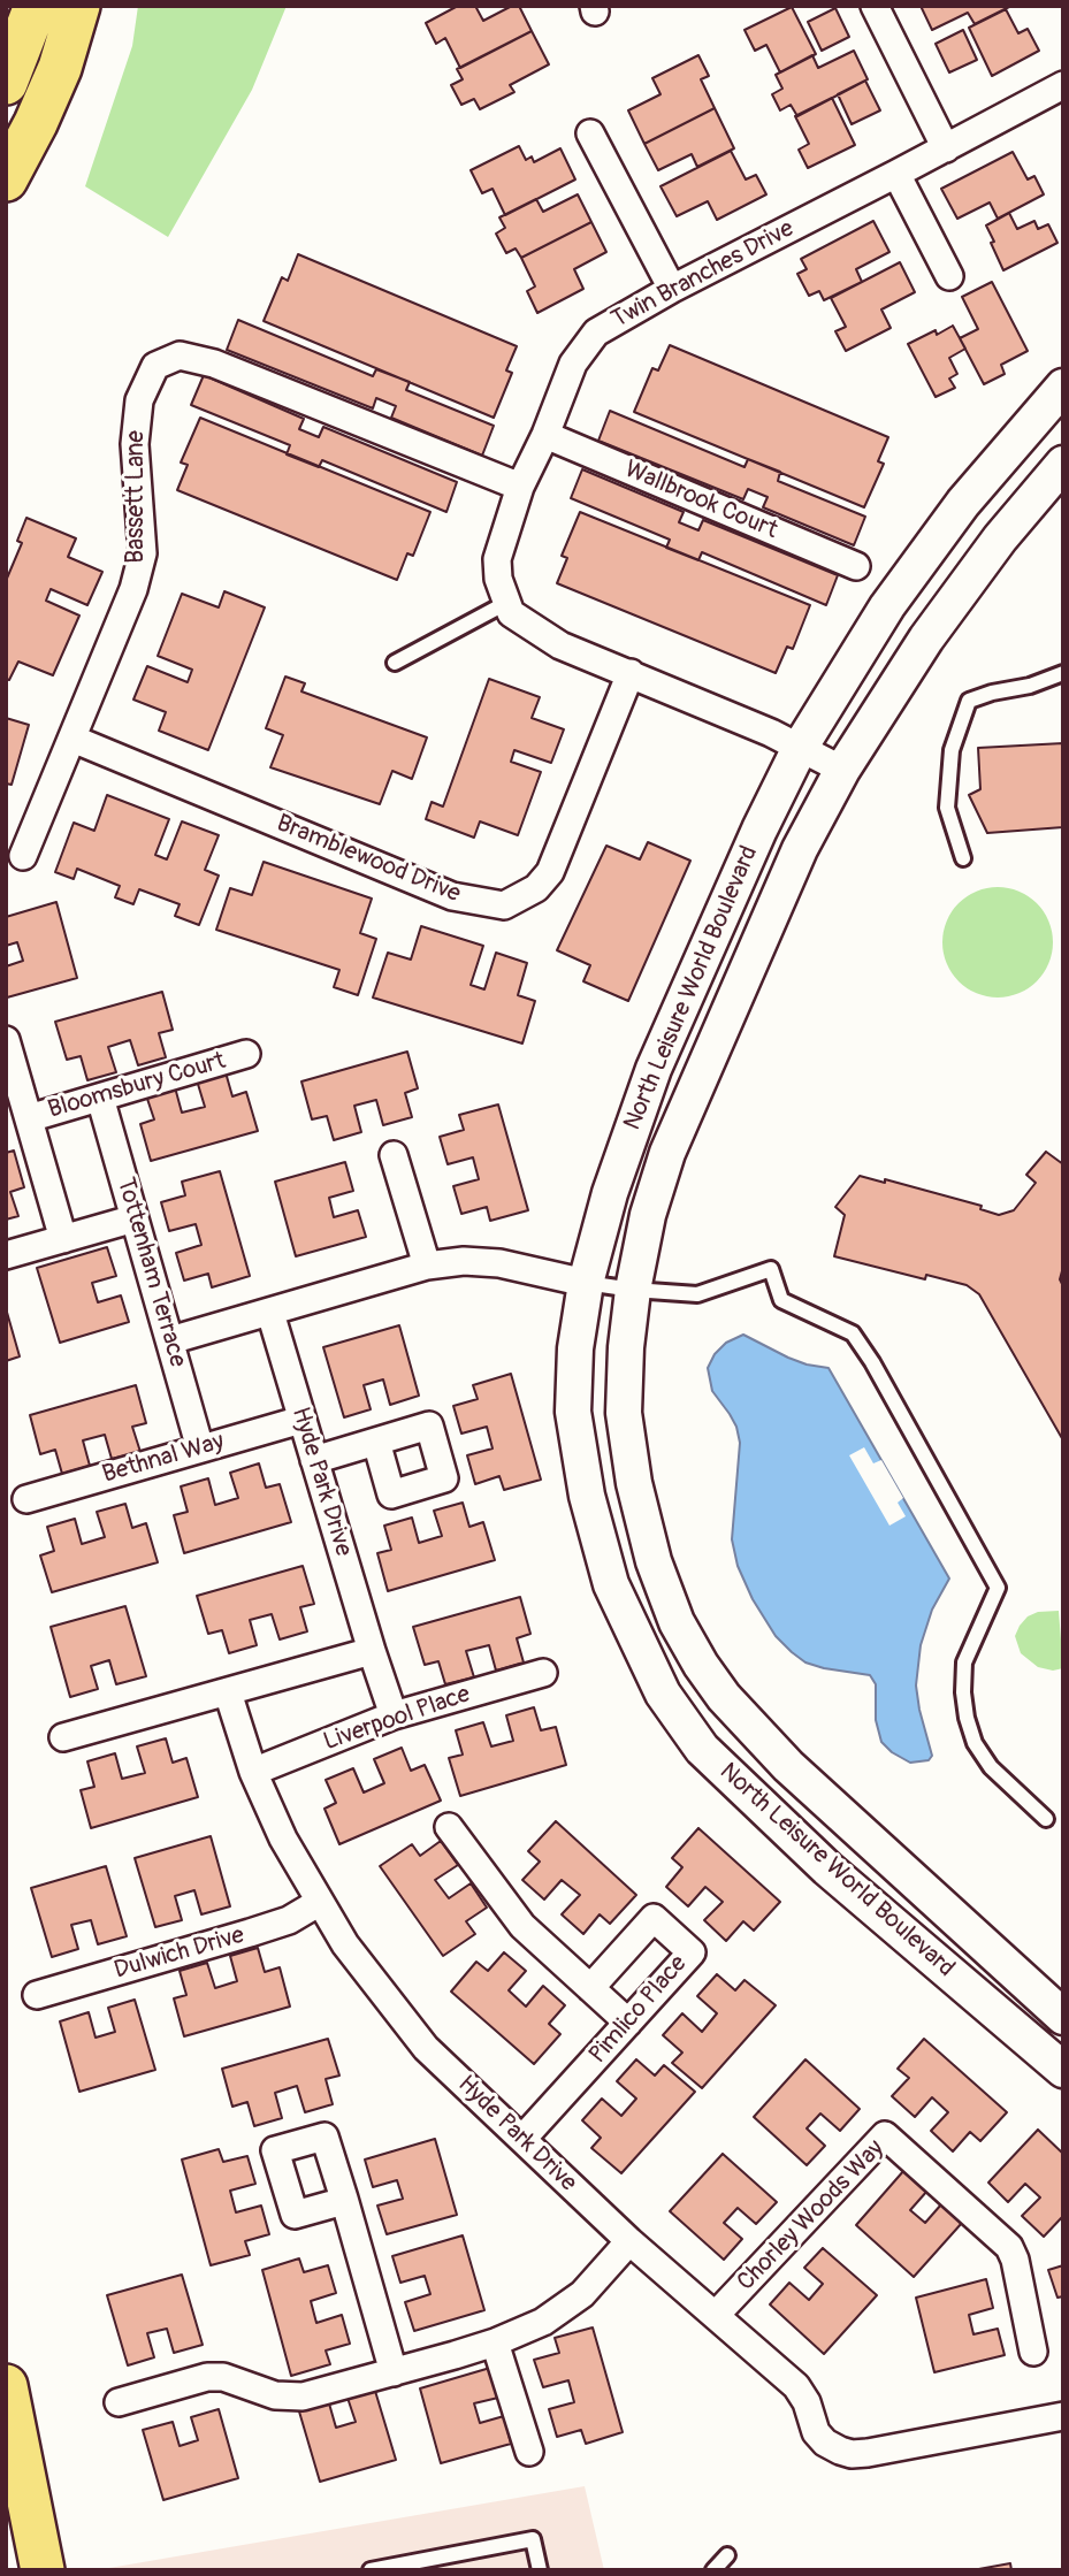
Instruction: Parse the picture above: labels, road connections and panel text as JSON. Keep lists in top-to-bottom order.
{
  "streets": {
    "street": [
      "Twin Branches Drive",
      "Bassett Lane",
      "Wallbrook Court",
      "Bramblewood Drive",
      "North Leisure World Boulevard",
      "Bloomsbury Court",
      "Tottenham Terrace",
      "Bethnal Way",
      "Hyde Park Drive",
      "Liverpool Place",
      "Dulwich Drive",
      "Pimlico Place",
      "Chorley Woods Way"
    ]
  },
  "crossings": [
    ["Twin Branches Drive", "Bassett Lane"],
    ["Twin Branches Drive", "Wallbrook Court"],
    ["Bassett Lane", "Bramblewood Drive"],
    ["Bloomsbury Court", "Tottenham Terrace"],
    ["Tottenham Terrace", "Bethnal Way"],
    ["Bethnal Way", "Hyde Park Drive"],
    ["Hyde Park Drive", "Liverpool Place"],
    ["Hyde Park Drive", "Dulwich Drive"],
    ["Hyde Park Drive", "Pimlico Place"],
    ["Hyde Park Drive", "Chorley Woods Way"]
  ]
}
